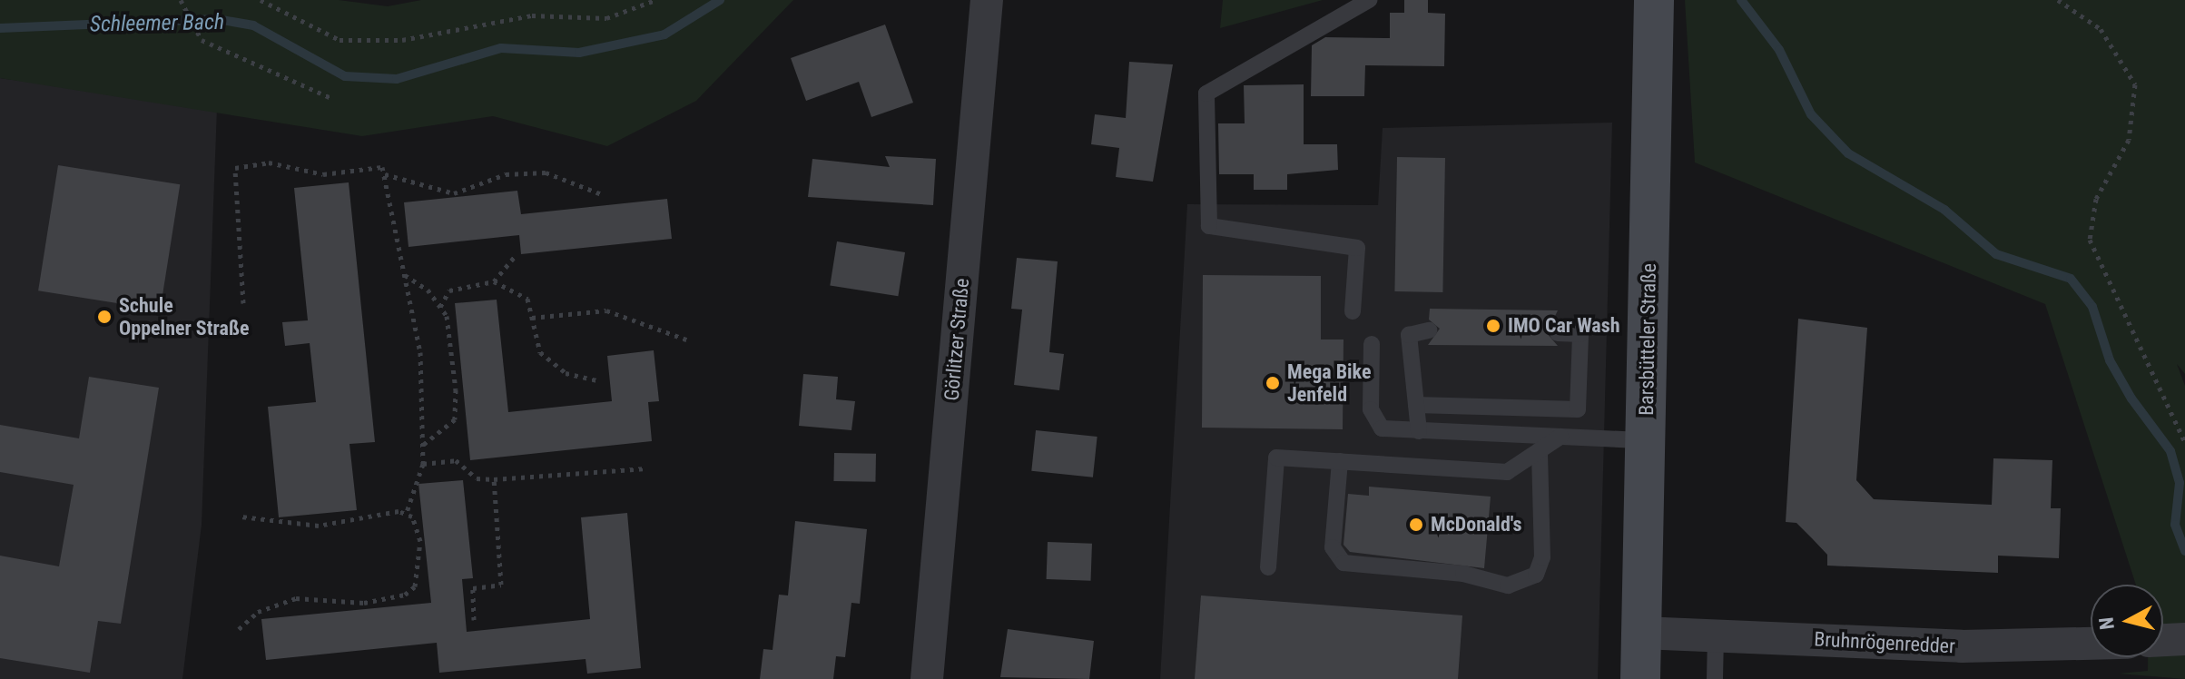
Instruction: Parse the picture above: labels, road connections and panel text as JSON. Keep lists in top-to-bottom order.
{
  "streets": {
    "main road": ["Barsbütteler Straße"],
    "street": ["Görlitzer Straße", "Bruhnrögenredder"]
  },
  "crossings": [
    ["Barsbütteler Straße", "Bruhnrögenredder"]
  ],
  "water": ["Schleemer Bach"],
  "places": [
    "Schule Oppelner Straße",
    "IMO Car Wash",
    "Mega Bike Jenfeld",
    "McDonald's"
  ],
  "north": "left"
}
